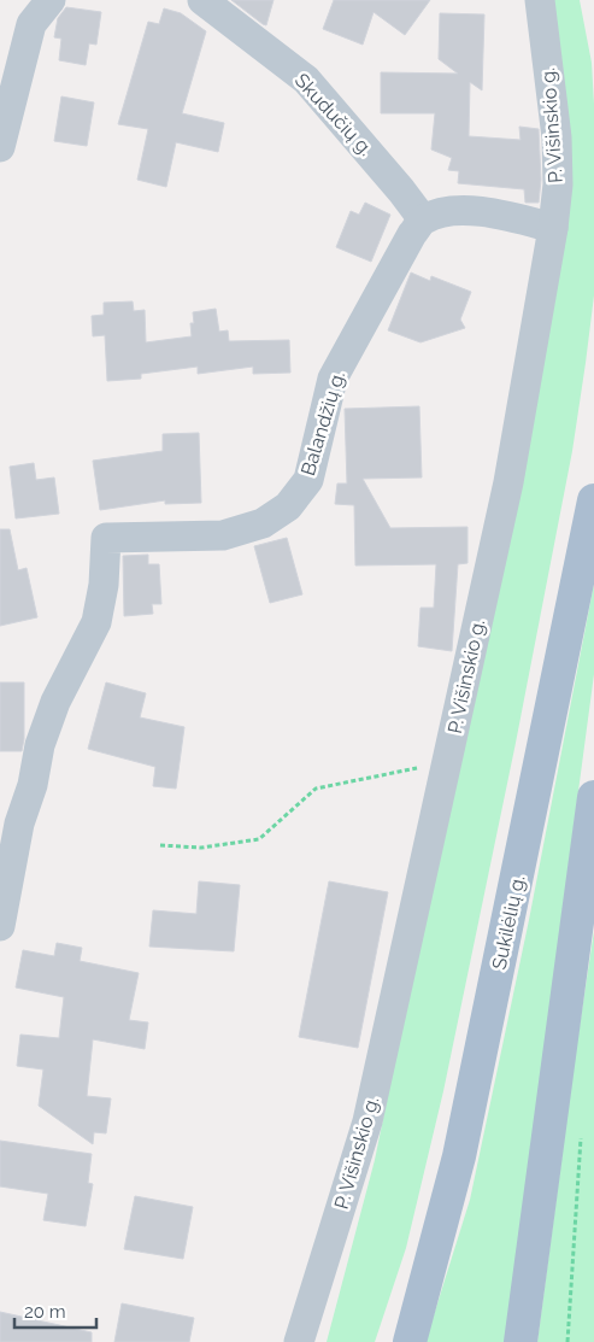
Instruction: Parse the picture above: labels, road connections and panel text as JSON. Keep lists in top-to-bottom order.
{
  "streets": {
    "main road": ["Sukilėlių g."],
    "street": ["Skudučių g.", "P. Višinskio g.", "Balandžių g."]
  },
  "crossings": [
    ["Skudučių g.", "Balandžių g."]
  ],
  "scale_bar": "20 m"
}
